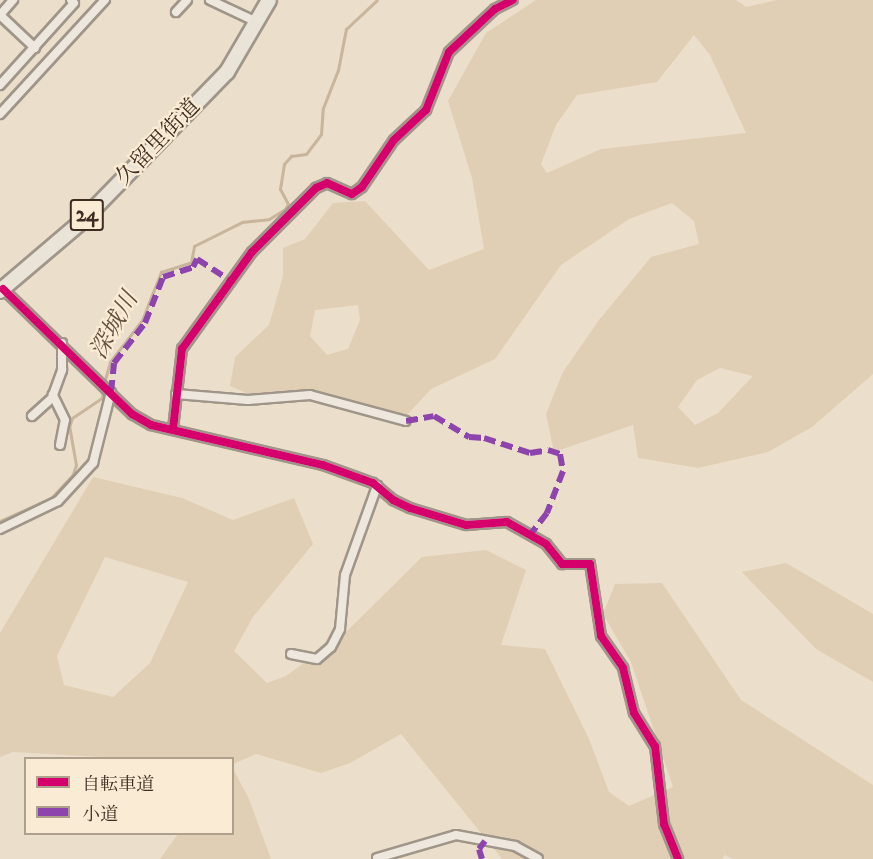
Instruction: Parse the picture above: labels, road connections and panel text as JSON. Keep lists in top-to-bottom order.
{
  "streets": {
    "main road": ["久留里街道", "24"]
  },
  "water": ["深城川"],
  "legend": ["自転車道", "小道"]
}
